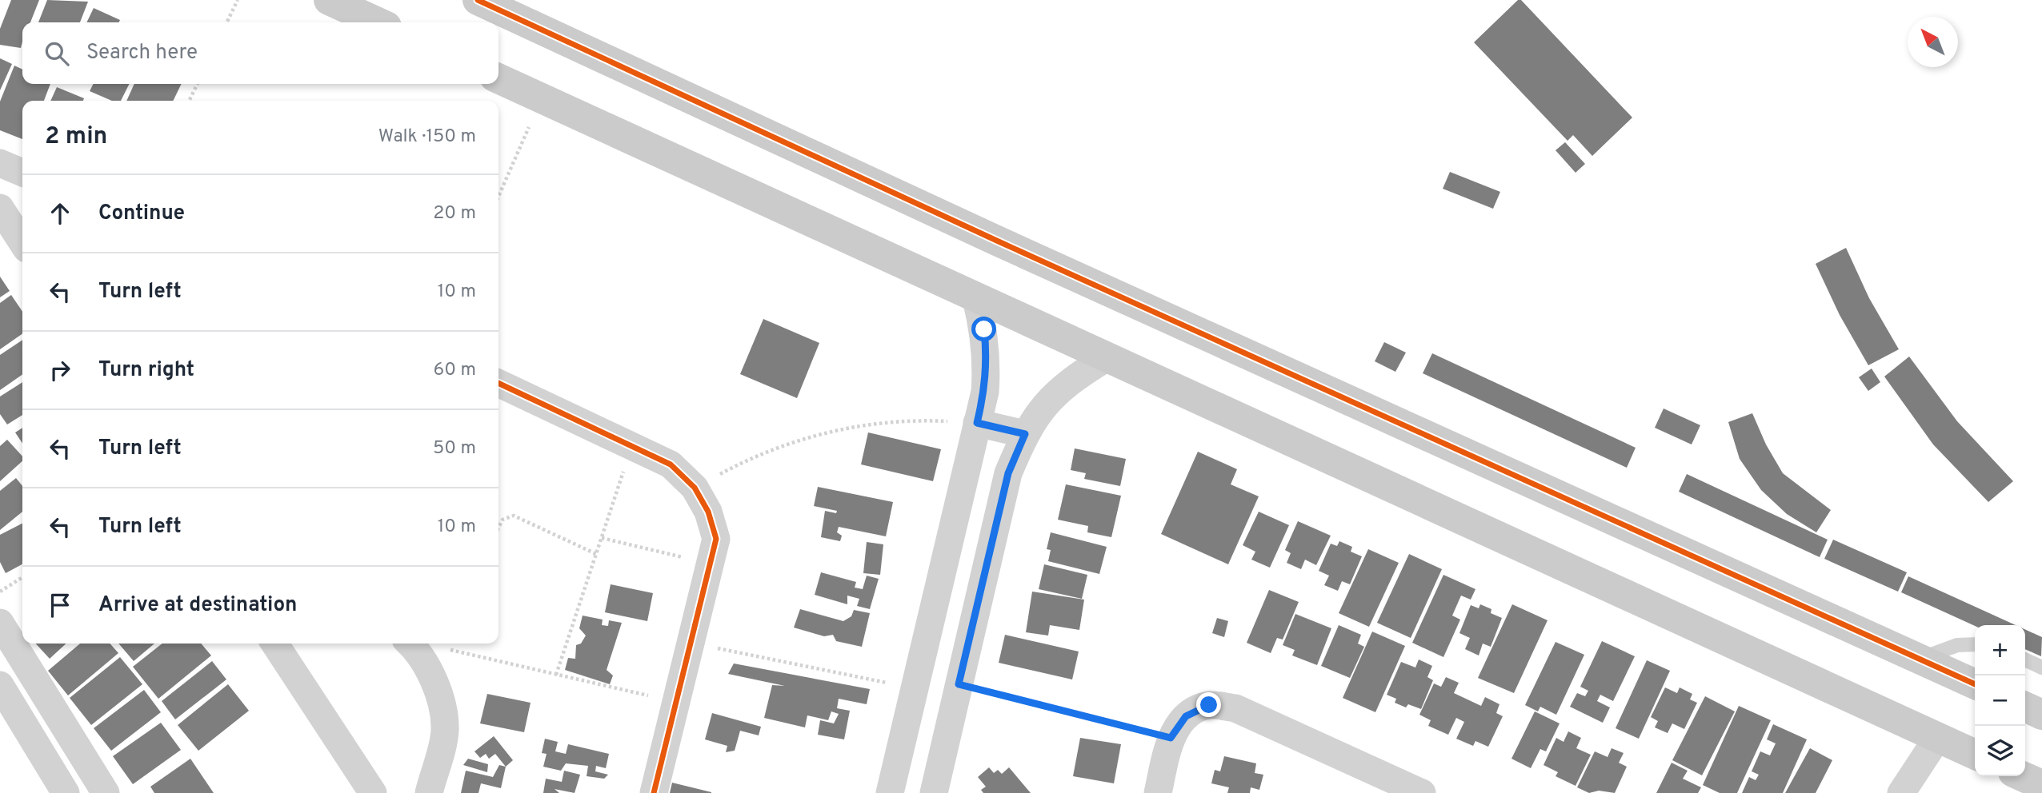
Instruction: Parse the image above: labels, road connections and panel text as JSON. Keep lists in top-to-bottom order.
{
  "north": "top left",
  "page": {
    "search": "Search here",
    "heading": ["2 min", "Walk · 150 m"],
    "list": [
      ["Continue", "20 m"],
      ["Turn left", "10 m"],
      ["Turn right", "60 m"],
      ["Turn left", "50 m"],
      ["Turn left", "10 m"],
      "Arrive at destination"
    ],
    "map_buttons": ["+", "−"]
  }
}
